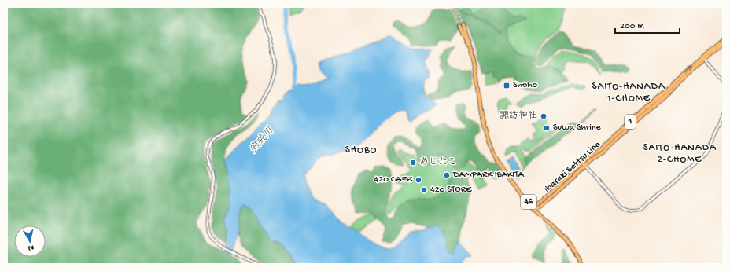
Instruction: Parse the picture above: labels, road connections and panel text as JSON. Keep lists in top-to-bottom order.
{
  "streets": {
    "main road": ["1", "Ibaraki Settsu Line", "46"]
  },
  "crossings": [
    ["Ibaraki Settsu Line", "46"]
  ],
  "districts": ["SAITO-HANADA 1-CHOME", "SAITO-HANADA 2-CHOME", "SHOBO"],
  "water": ["安威川"],
  "places": {
    "transit": ["Shoho"],
    "other": [
      "諏訪神社",
      "Suwa Shrine",
      "あじたこ",
      "DAMPARK IBAKITA",
      "420 CAFE",
      "420 STORE"
    ]
  },
  "scale_bar": "200 m",
  "north": "bottom"
}
